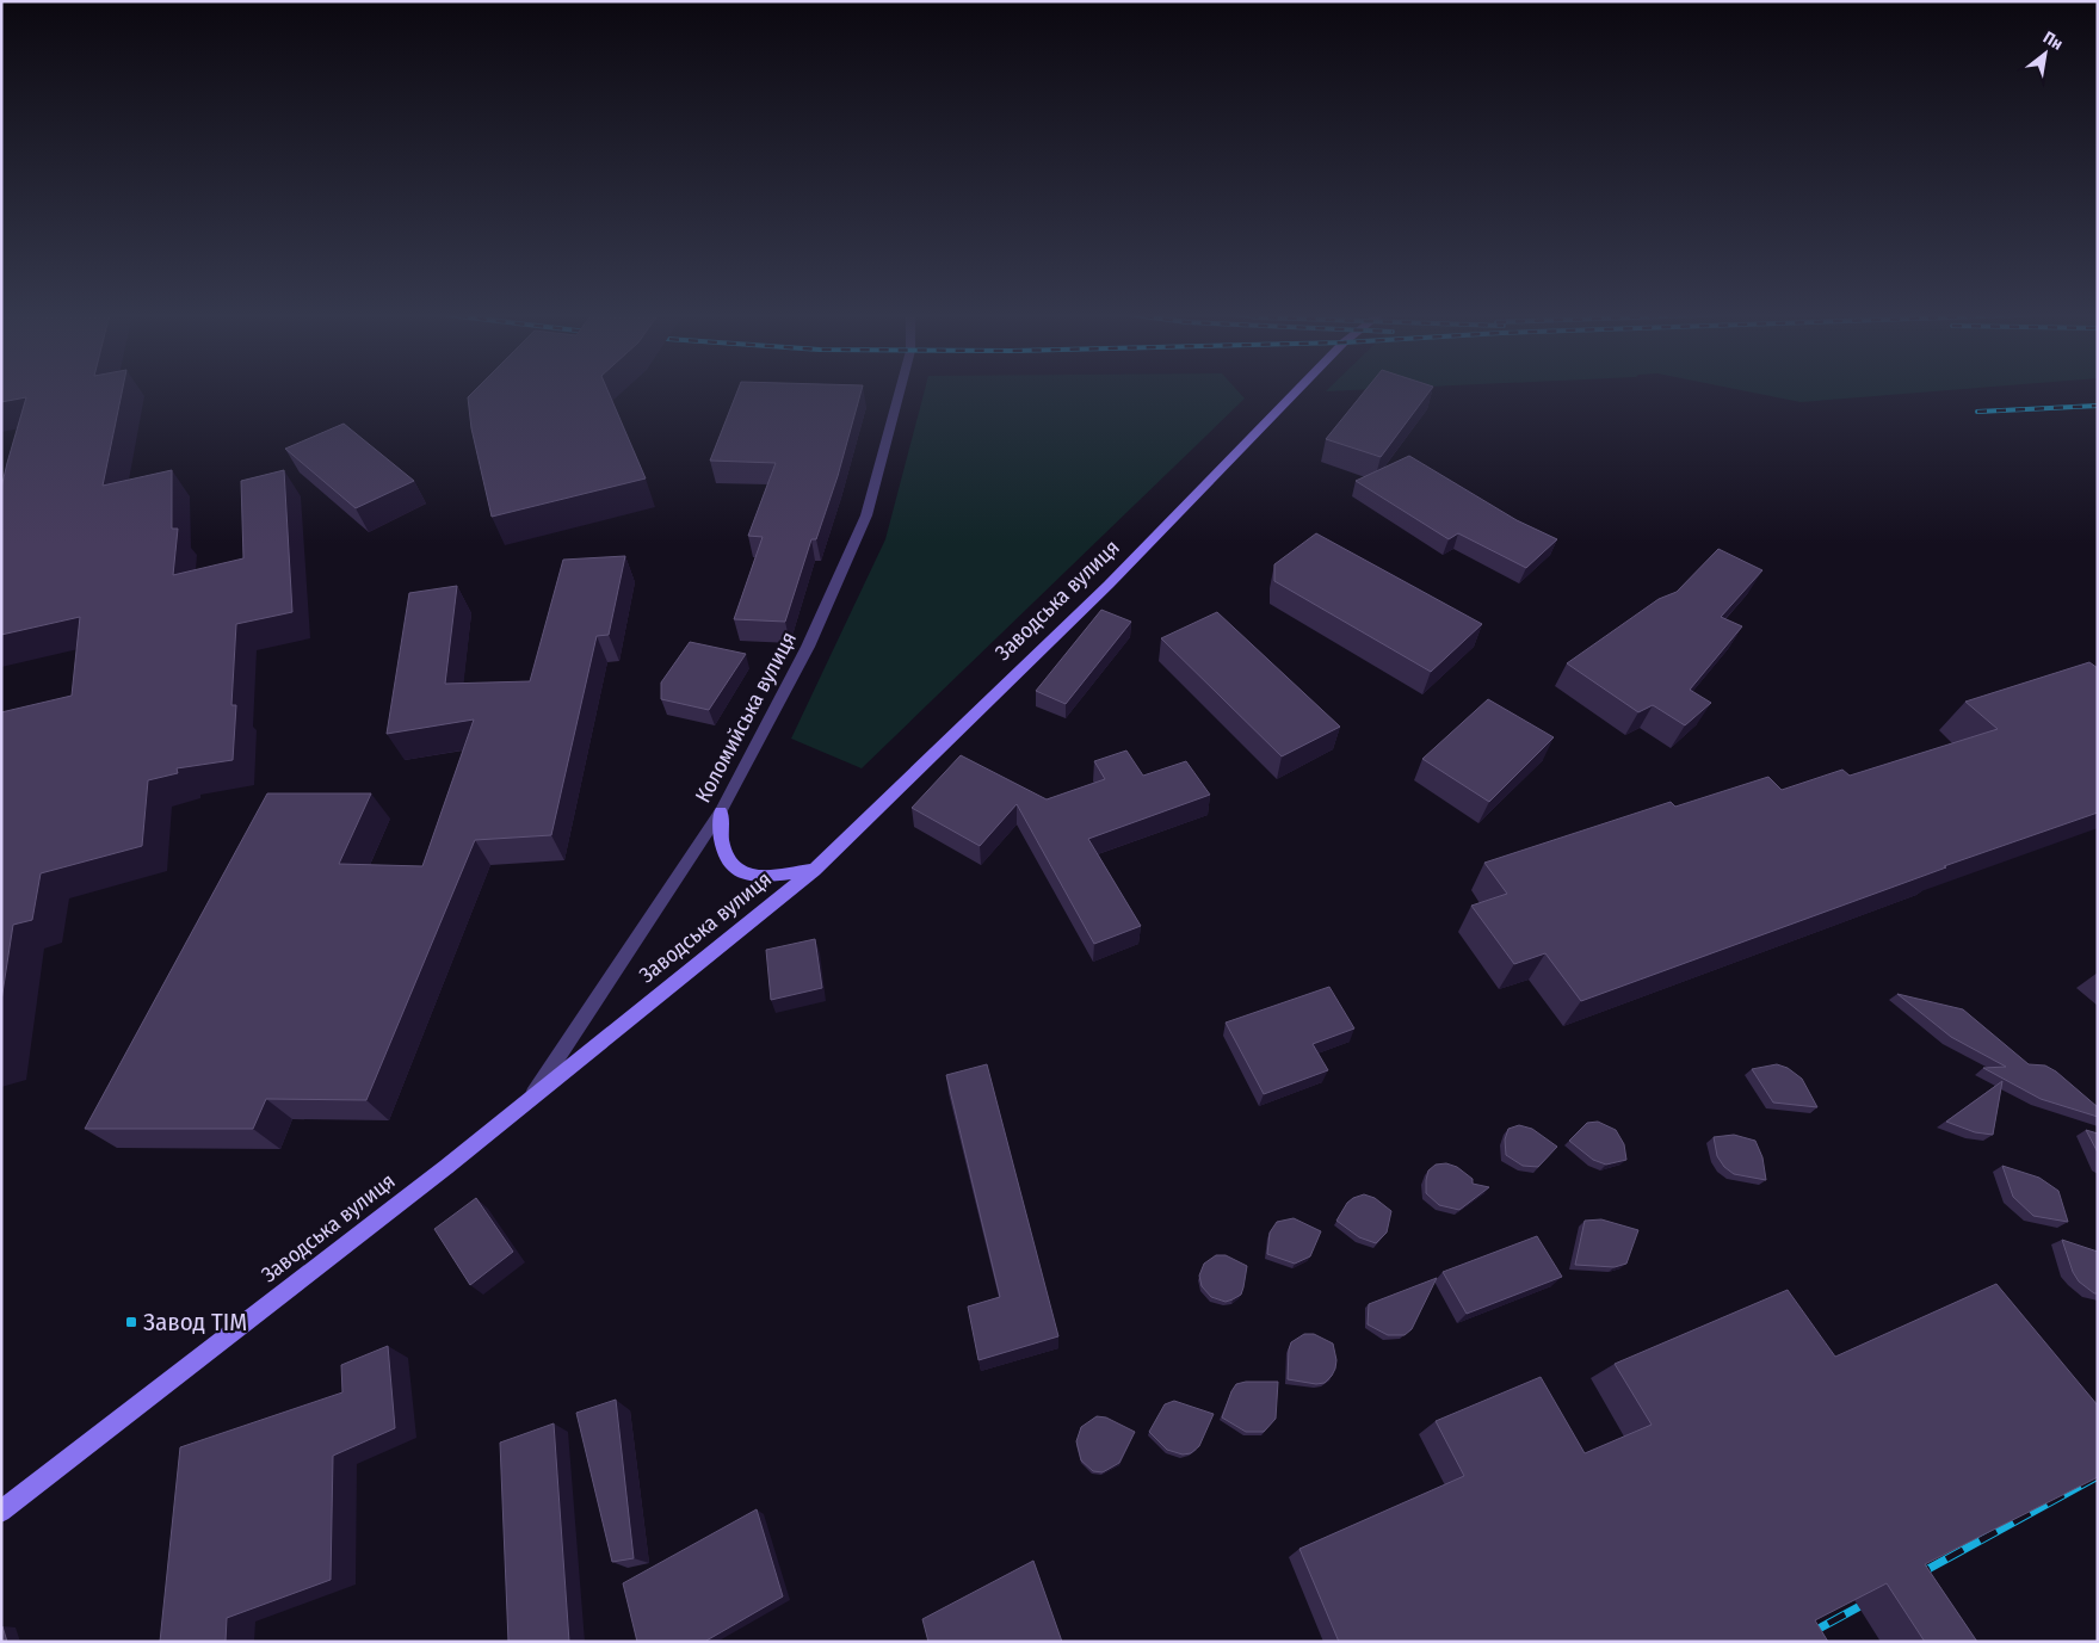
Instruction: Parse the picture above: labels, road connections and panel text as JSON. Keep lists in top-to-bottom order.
{
  "streets": {
    "main road": ["Заводська вулиця"],
    "street": ["Коломийська вулиця"]
  },
  "crossings": [
    ["Заводська вулиця", "Коломийська вулиця"]
  ],
  "places": {
    "transit": ["Завод ТІМ"]
  },
  "north": "top right"
}
